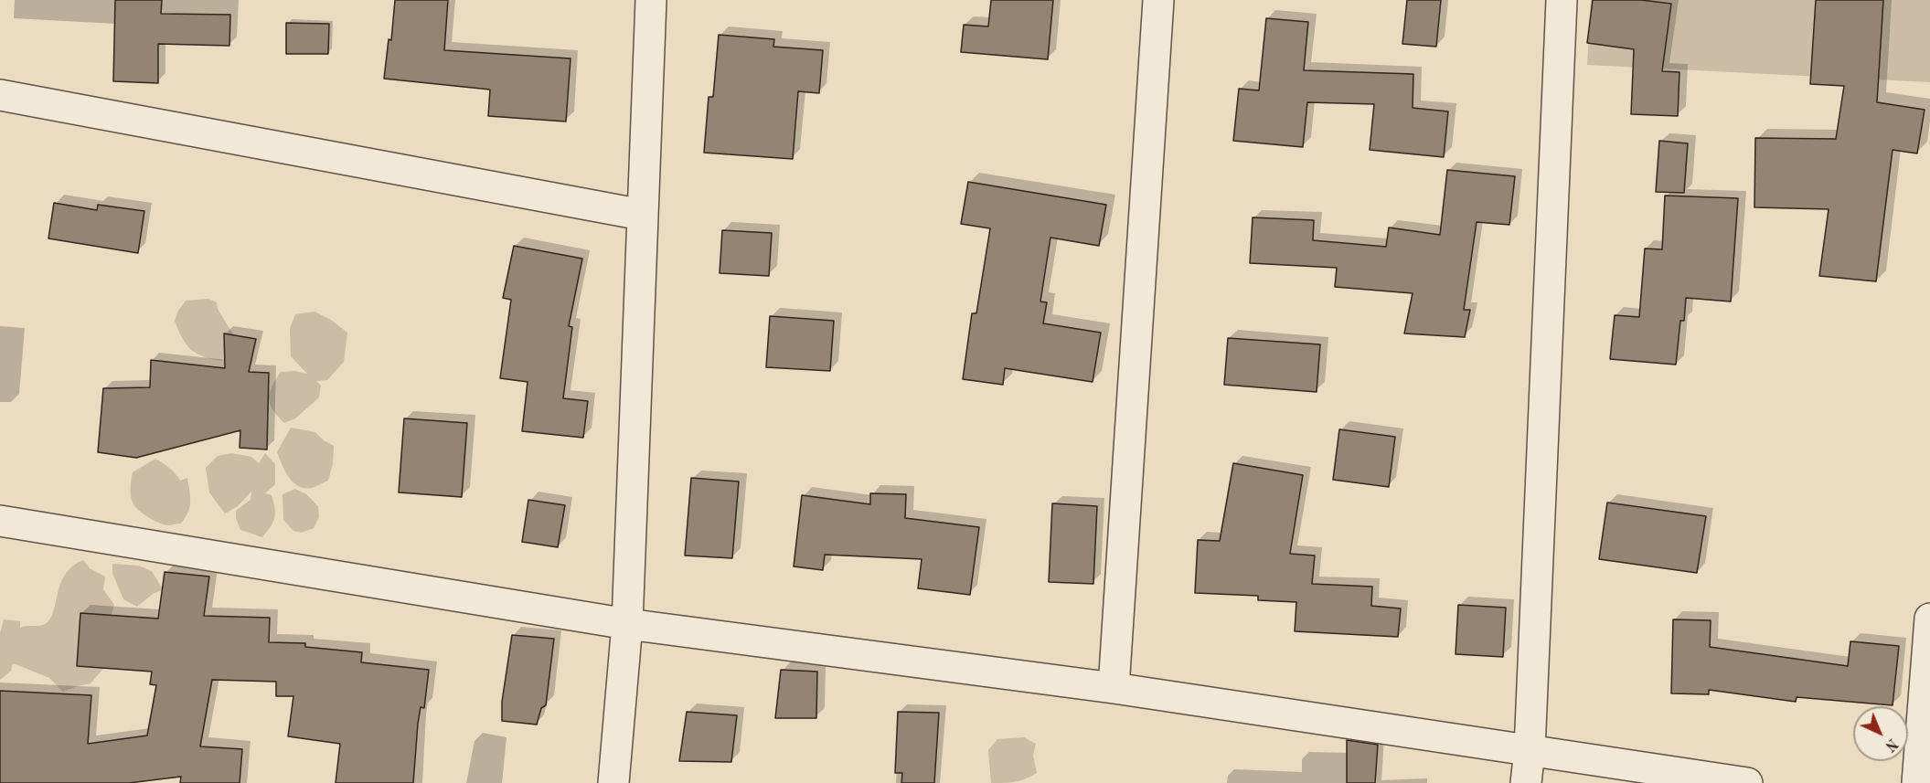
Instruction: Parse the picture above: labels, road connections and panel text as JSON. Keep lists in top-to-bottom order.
{
  "north": "bottom right"
}
